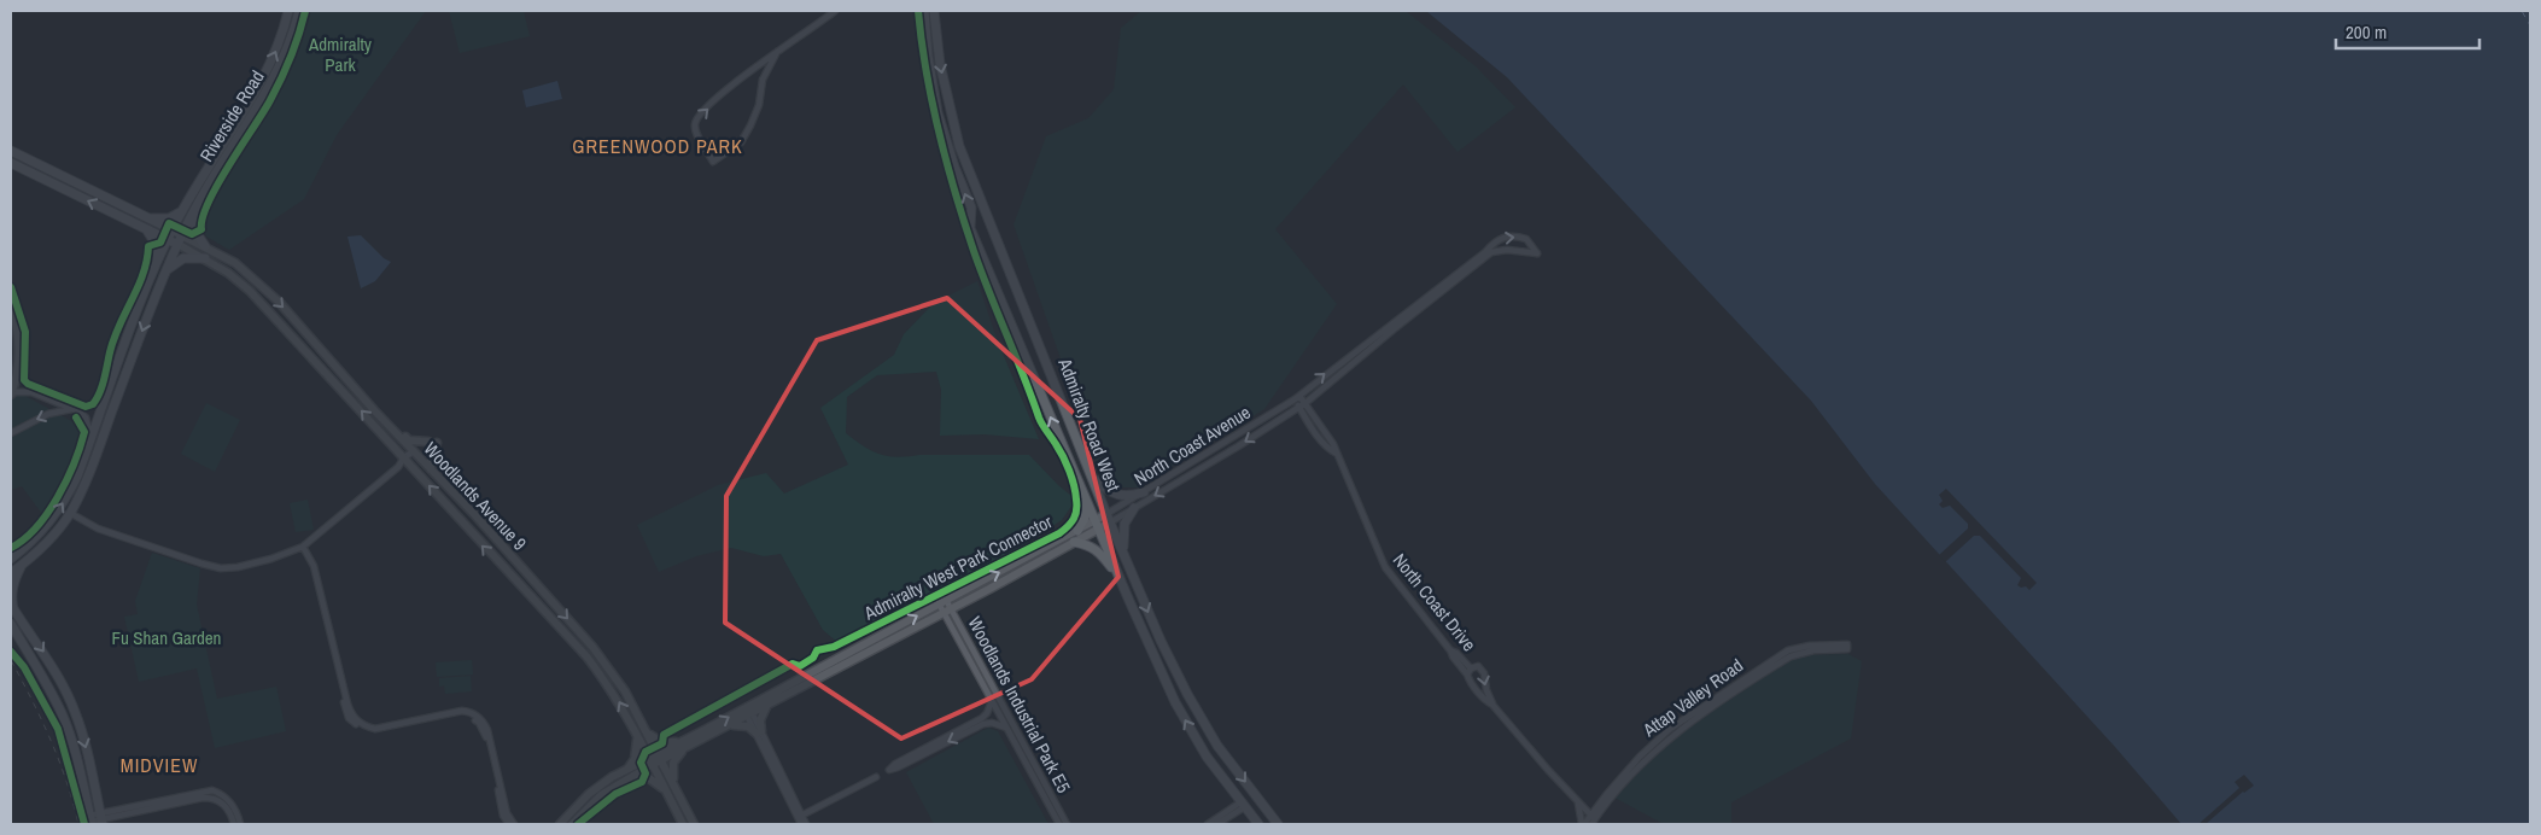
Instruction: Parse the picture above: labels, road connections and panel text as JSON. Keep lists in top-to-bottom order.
{
  "streets": {
    "main road": [
      "Riverside Road",
      "Admiralty Road West",
      "North Coast Avenue",
      "Woodlands Avenue 9"
    ],
    "street": ["North Coast Drive", "Attap Valley Road", "Woodlands Industrial Park E5"],
    "cycle path": ["Admiralty West Park Connector"]
  },
  "crossings": [
    ["Riverside Road", "Woodlands Avenue 9"],
    ["Admiralty Road West", "North Coast Avenue"],
    ["North Coast Avenue", "Woodlands Avenue 9"],
    ["North Coast Avenue", "North Coast Drive"],
    ["North Coast Avenue", "Woodlands Industrial Park E5"],
    ["North Coast Drive", "Attap Valley Road"]
  ],
  "districts": ["GREENWOOD PARK", "MIDVIEW"],
  "parks": ["Admiralty Park", "Fu Shan Garden"],
  "scale_bar": "200 m"
}
